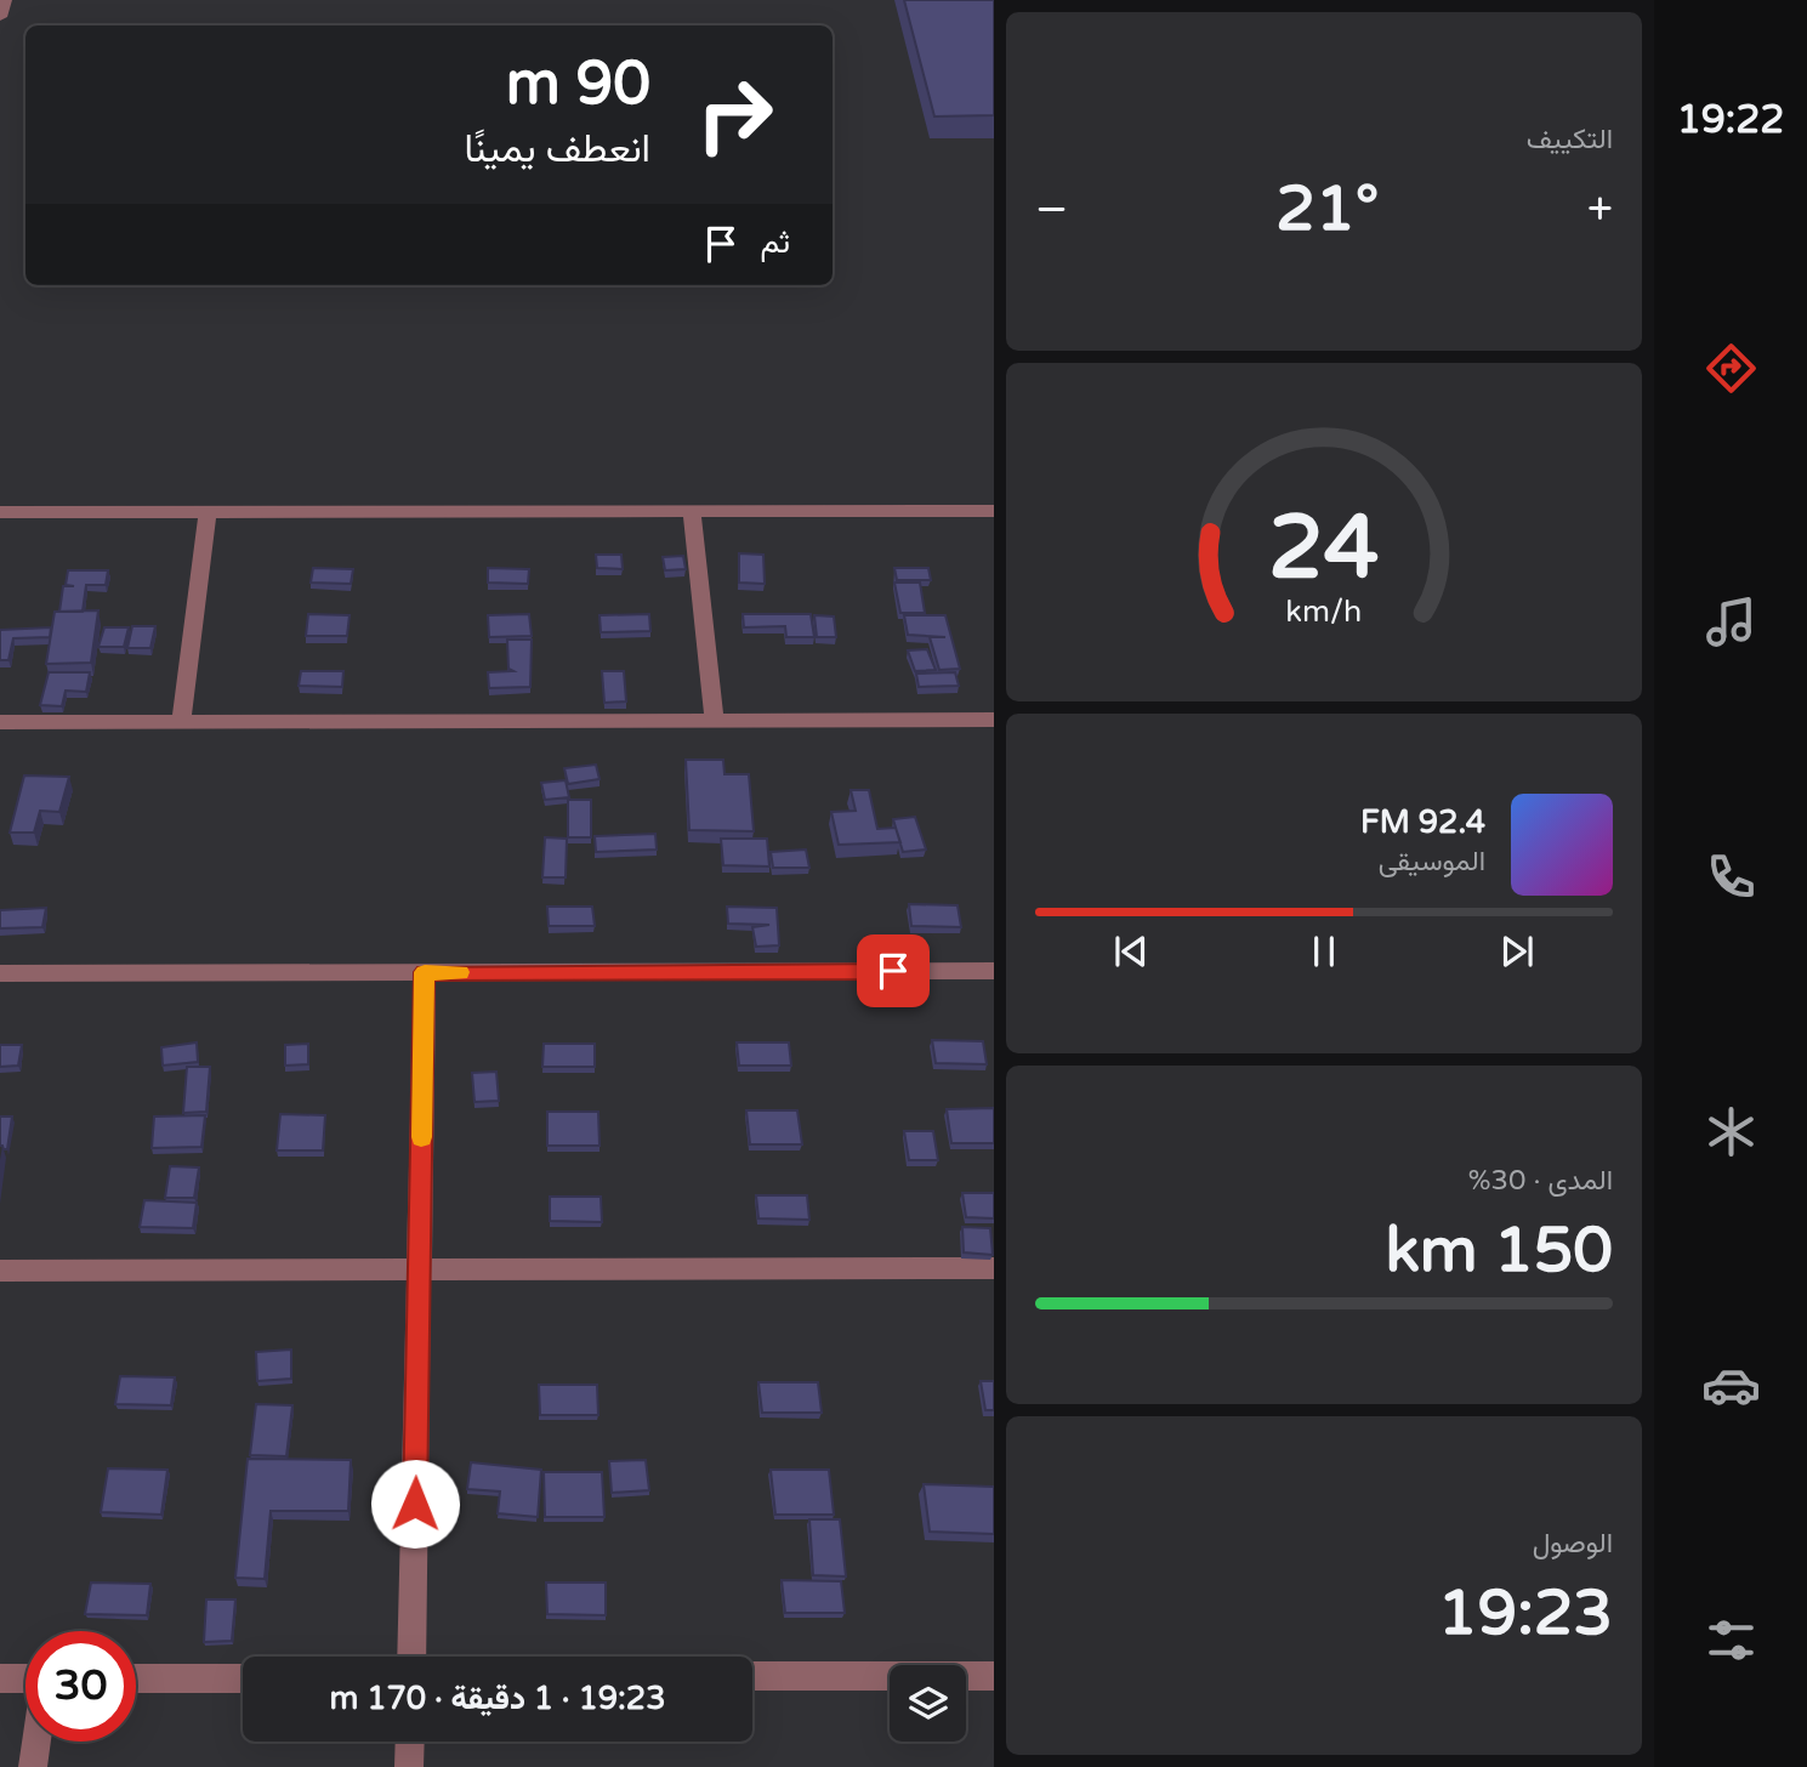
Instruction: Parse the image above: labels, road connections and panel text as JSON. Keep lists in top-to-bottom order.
{
  "page": {
    "tabs": "19:22",
    "tile": [
      "التكييف",
      ["المدى · 30%", "150 km"],
      ["الوصول", "19:23"]
    ],
    "turn": ["90 m", "انعطف يمينًا"],
    "heat": ["−", "21°", "+"],
    "then": "ثم",
    "song": ["92.4 FM", "الموسيقى"],
    "limit": "30",
    "trip": "19:23 · 1 دقيقة · 170 m",
    "gauge": ["24", "km/h"]
  }
}
